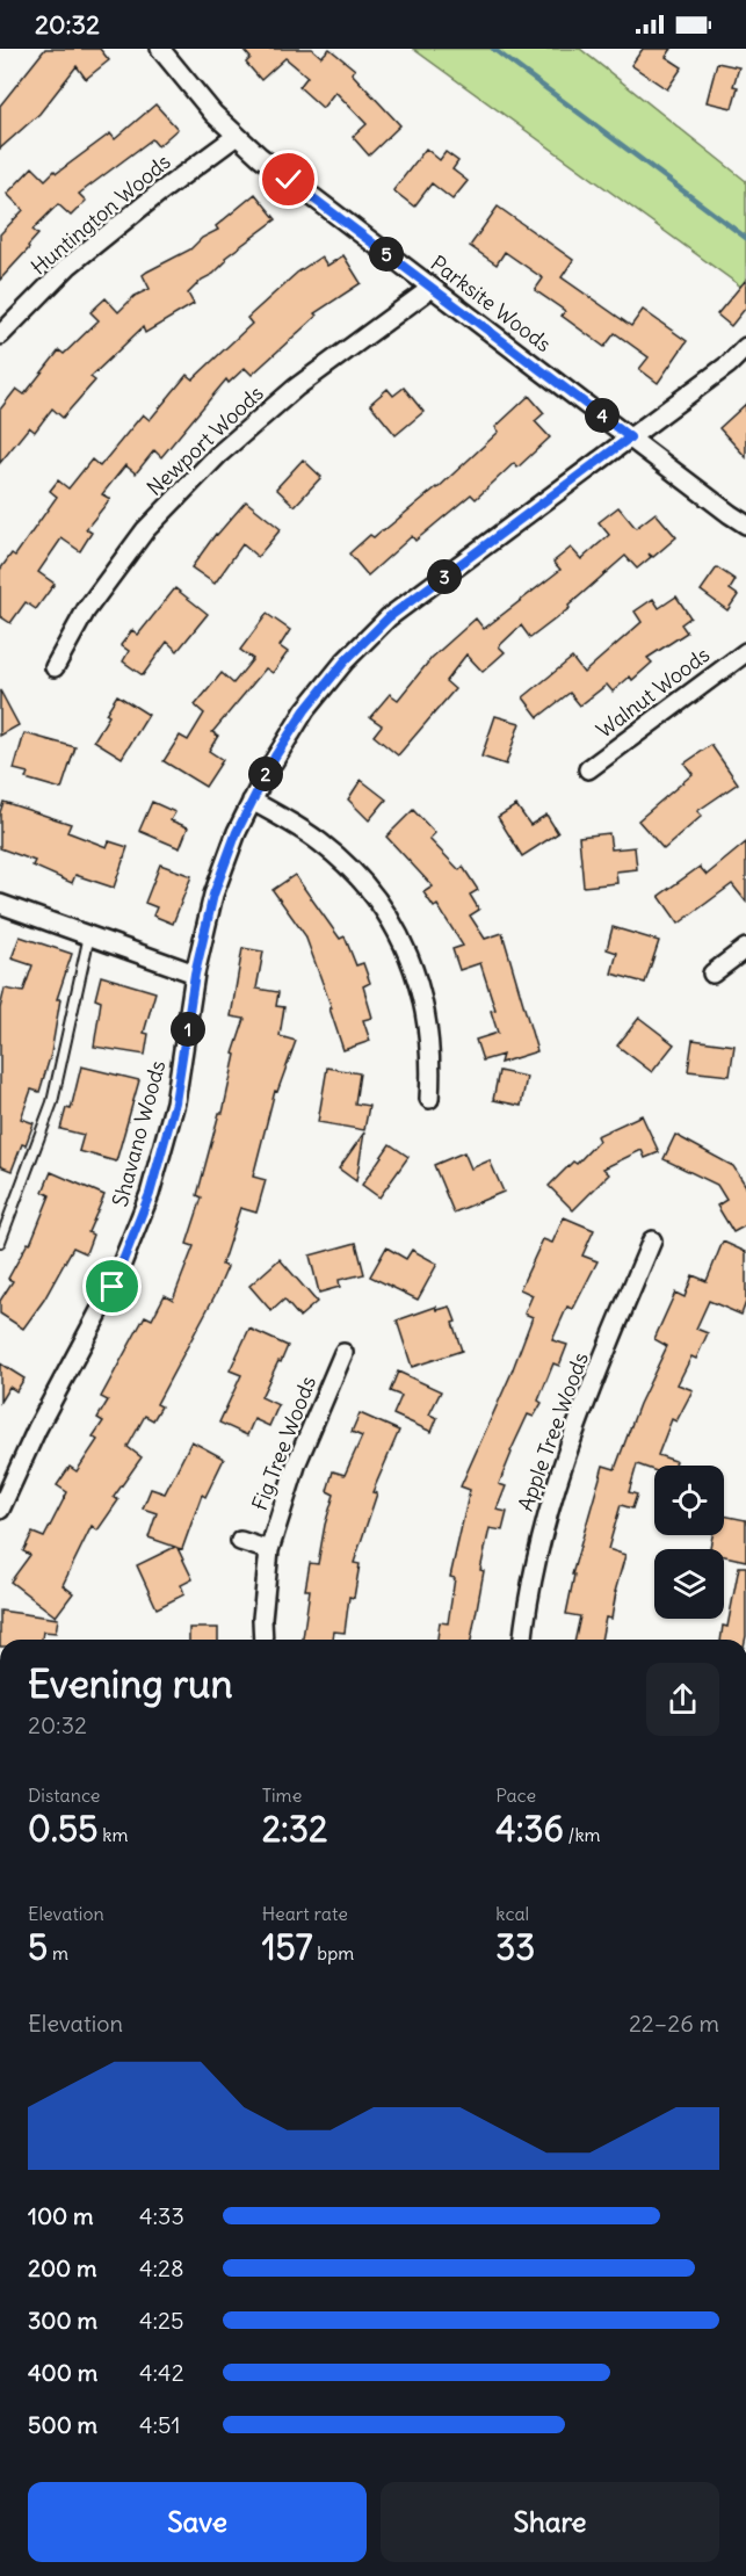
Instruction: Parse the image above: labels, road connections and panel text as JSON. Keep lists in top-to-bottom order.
{
  "streets": {
    "street": [
      "Huntington Woods",
      "Parksite Woods",
      "Newport Woods",
      "Walnut Woods",
      "Shavano Woods",
      "Apple Tree Woods",
      "Fig Tree Woods"
    ]
  },
  "crossings": [
    ["Huntington Woods", "Parksite Woods"],
    ["Parksite Woods", "Newport Woods"],
    ["Parksite Woods", "Shavano Woods"]
  ],
  "page": {
    "status": "20:32",
    "pins": [
      "5",
      "4",
      "3",
      "2",
      "1"
    ],
    "heading": ["Evening run", "20:32"],
    "stats": [
      ["Distance", "0.55 km"],
      ["Time", "2:32"],
      ["Pace", "4:36 /km"],
      ["Elevation", "5 m"],
      ["Heart rate", "157 bpm"],
      ["kcal", "33"]
    ],
    "chart": ["Elevation", "22–26 m"],
    "list": [
      {
        "name": "100 m",
        "note": "4:33"
      },
      {
        "name": "200 m",
        "note": "4:28"
      },
      {
        "name": "300 m",
        "note": "4:25"
      },
      {
        "name": "400 m",
        "note": "4:42"
      },
      {
        "name": "500 m",
        "note": "4:51"
      }
    ],
    "buttons": ["Save", "Share"]
  }
}
